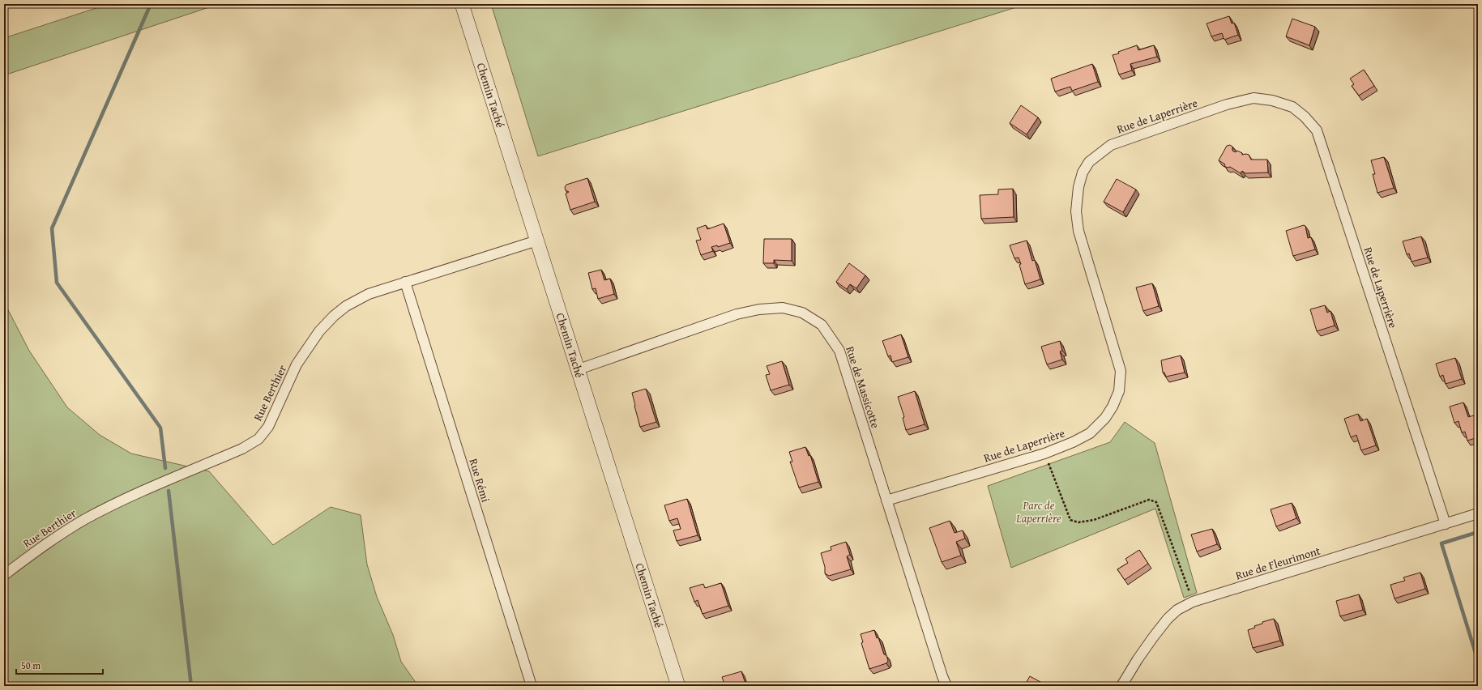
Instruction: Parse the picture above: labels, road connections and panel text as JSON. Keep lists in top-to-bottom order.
{
  "streets": {
    "street": [
      "Chemin Taché",
      "Rue de Laperrière",
      "Rue de Massicotte",
      "Rue Berthier",
      "Rue Rémi",
      "Rue de Fleurimont"
    ]
  },
  "crossings": [
    ["Chemin Taché", "Rue de Massicotte"],
    ["Chemin Taché", "Rue Berthier"],
    ["Rue de Laperrière", "Rue de Massicotte"],
    ["Rue de Laperrière", "Rue de Fleurimont"],
    ["Rue Berthier", "Rue Rémi"]
  ],
  "parks": ["Parc de Laperrière"],
  "scale_bar": "50 m"
}
